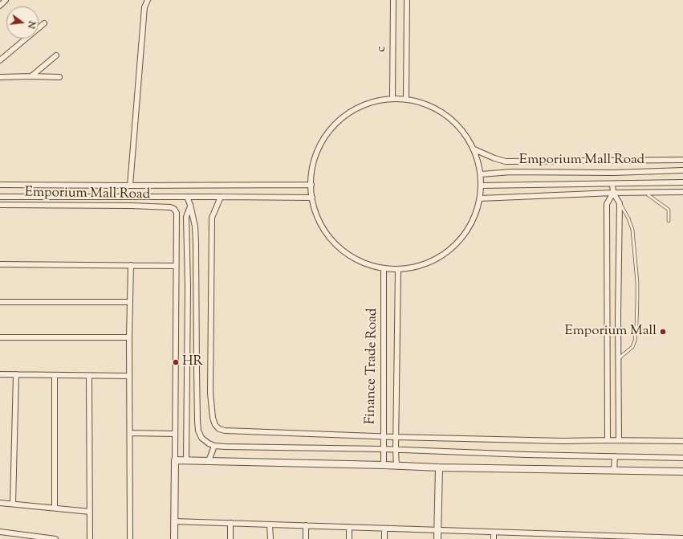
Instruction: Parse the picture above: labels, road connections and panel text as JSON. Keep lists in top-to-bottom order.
{
  "streets": {
    "street": ["c", "Emporium Mall Road", "Finance Trade Road"]
  },
  "places": ["Emporium Mall", "HR"],
  "north": "right"
}
